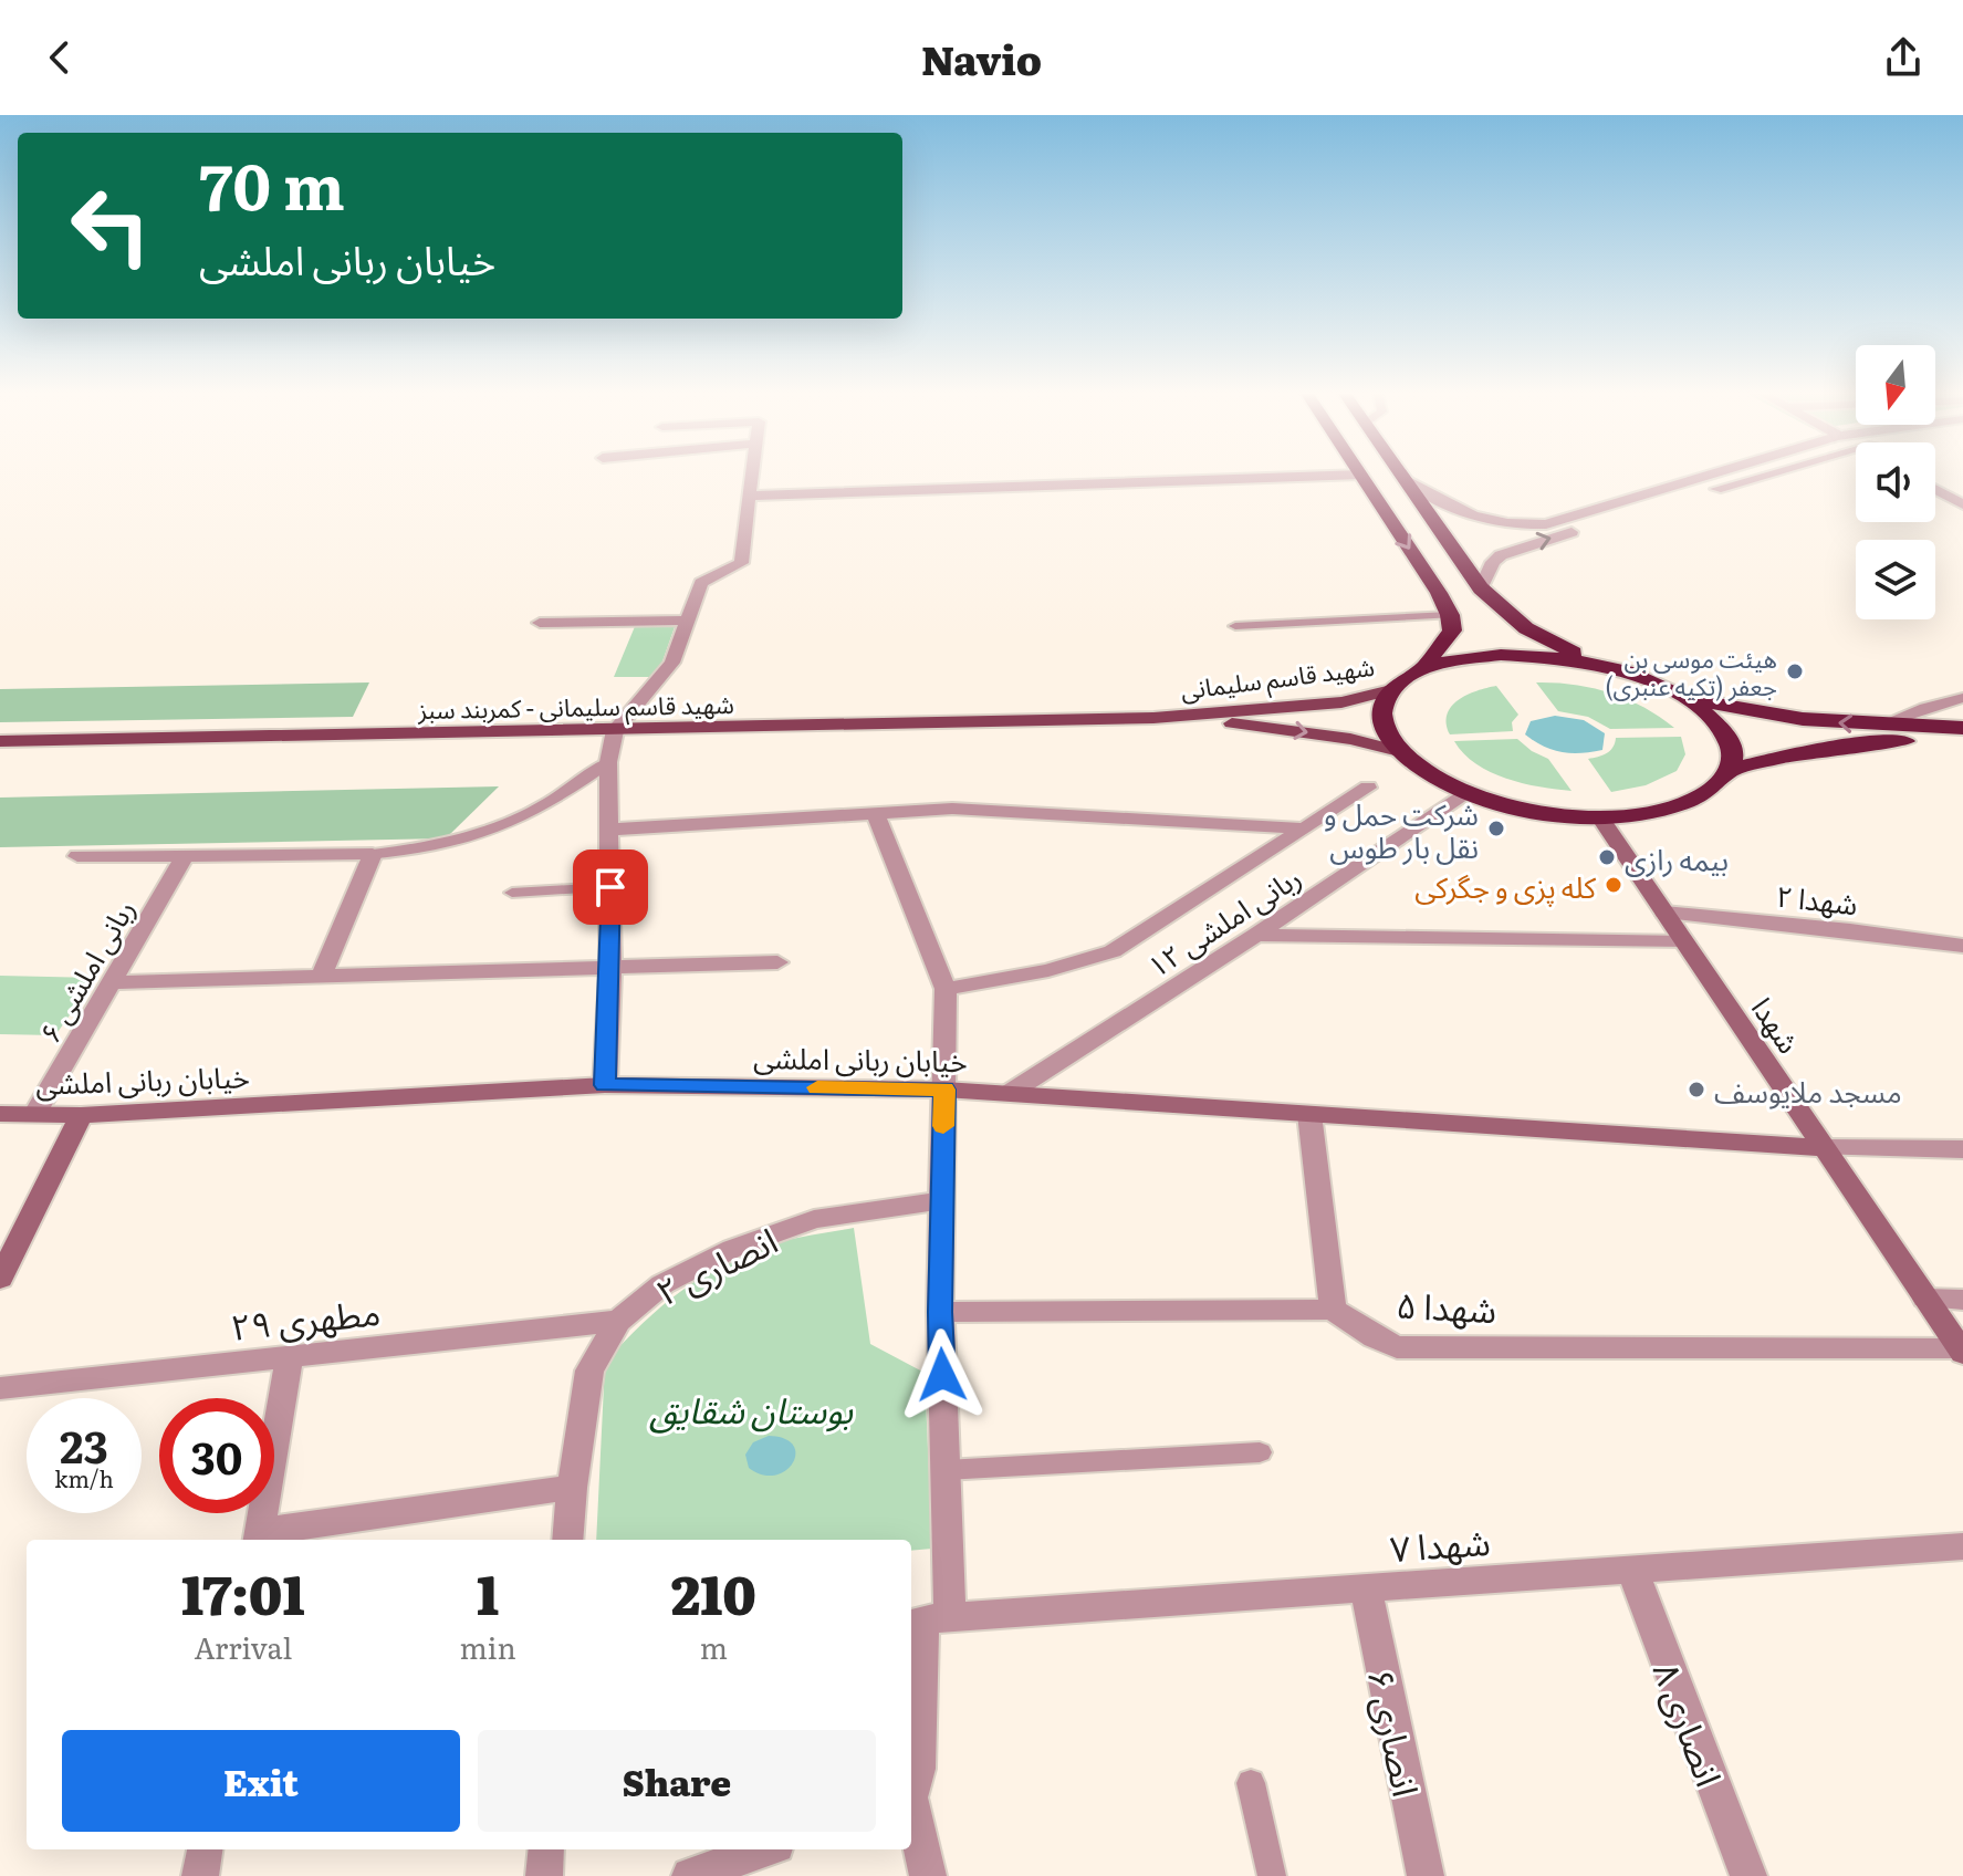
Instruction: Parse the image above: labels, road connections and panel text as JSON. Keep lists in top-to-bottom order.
{
  "streets": {
    "main road": ["شهید قاسم سلیمانی", "شهید قاسم سلیمانی - کمربند سبز"],
    "street": [
      "شهدا ۲",
      "ربانی املشی ۱۲",
      "ربانی املشی ۶",
      "شهدا",
      "خیابان ربانی املشی",
      "انصاری ۲",
      "شهدا ۵",
      "مطهری ۲۹",
      "شهدا ۷",
      "انصاری ۸",
      "انصاری ۶"
    ]
  },
  "crossings": [
    ["شهید قاسم سلیمانی", "شهید قاسم سلیمانی - کمربند سبز"],
    ["شهدا ۲", "شهدا"],
    ["ربانی املشی ۱۲", "خیابان ربانی املشی"],
    ["ربانی املشی ۶", "خیابان ربانی املشی"],
    ["شهدا", "خیابان ربانی املشی"],
    ["شهدا", "شهدا ۵"],
    ["انصاری ۲", "مطهری ۲۹"],
    ["شهدا ۷", "انصاری ۸"],
    ["شهدا ۷", "انصاری ۶"]
  ],
  "parks": ["بوستان شقایق"],
  "places": [
    "هيئت موسی بن جعفر (تکیه عنبری)",
    "شرکت حمل و نقل بار طوس",
    "بیمه رازی",
    "کله پزی و جگرکی",
    "مسجد ملایوسف"
  ],
  "north": "bottom",
  "page": {
    "header": "Navio",
    "turn": ["70 m", "خیابان ربانی املشی"],
    "speed": "23 km/h",
    "limit": "30",
    "eta": [
      "17:01",
      "Arrival",
      "1",
      "min",
      "210",
      "m"
    ],
    "buttons": ["Exit", "Share"]
  }
}
